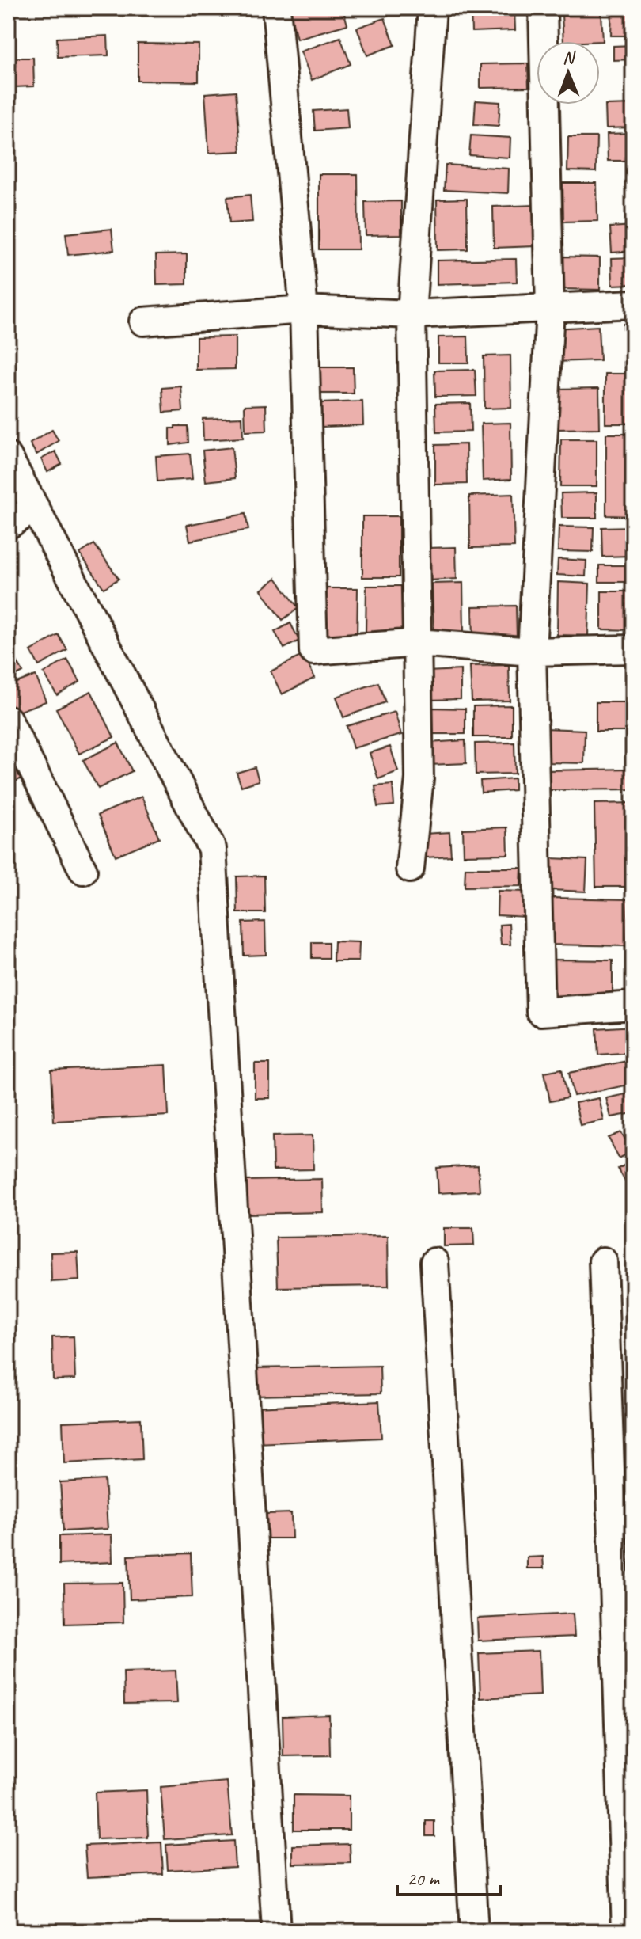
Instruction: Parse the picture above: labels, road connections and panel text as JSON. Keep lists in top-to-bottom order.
{
  "scale_bar": "20 m",
  "north": "top"
}
